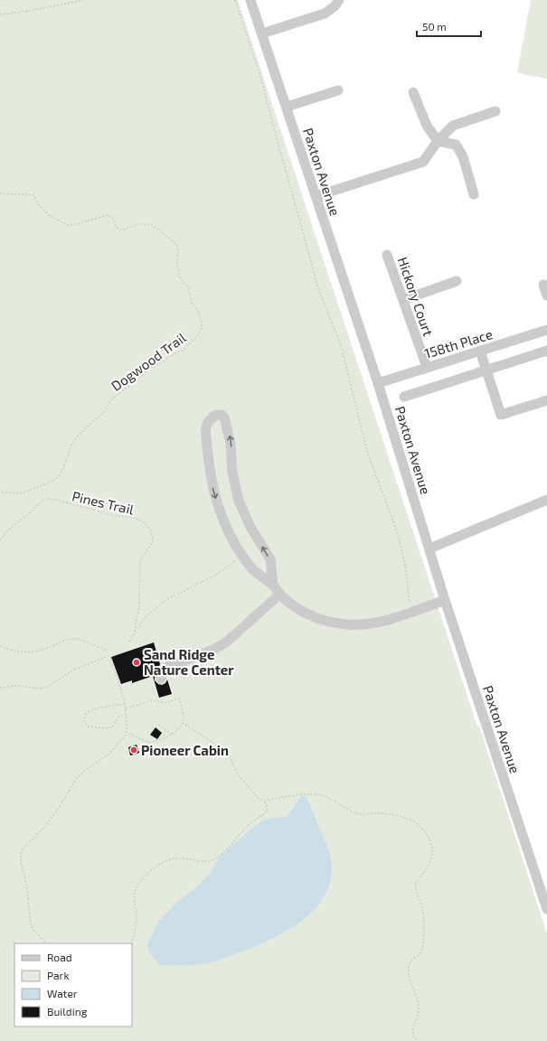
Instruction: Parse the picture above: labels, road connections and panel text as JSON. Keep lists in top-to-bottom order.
{
  "streets": {
    "street": ["Paxton Avenue", "Hickory Court", "158th Place"],
    "path": ["Dogwood Trail", "Pines Trail"]
  },
  "crossings": [
    ["Paxton Avenue", "158th Place"],
    ["Hickory Court", "158th Place"]
  ],
  "places": ["Sand Ridge Nature Center", "Pioneer Cabin"],
  "legend": [
    "Road",
    "Park",
    "Water",
    "Building"
  ],
  "scale_bar": "50 m"
}
